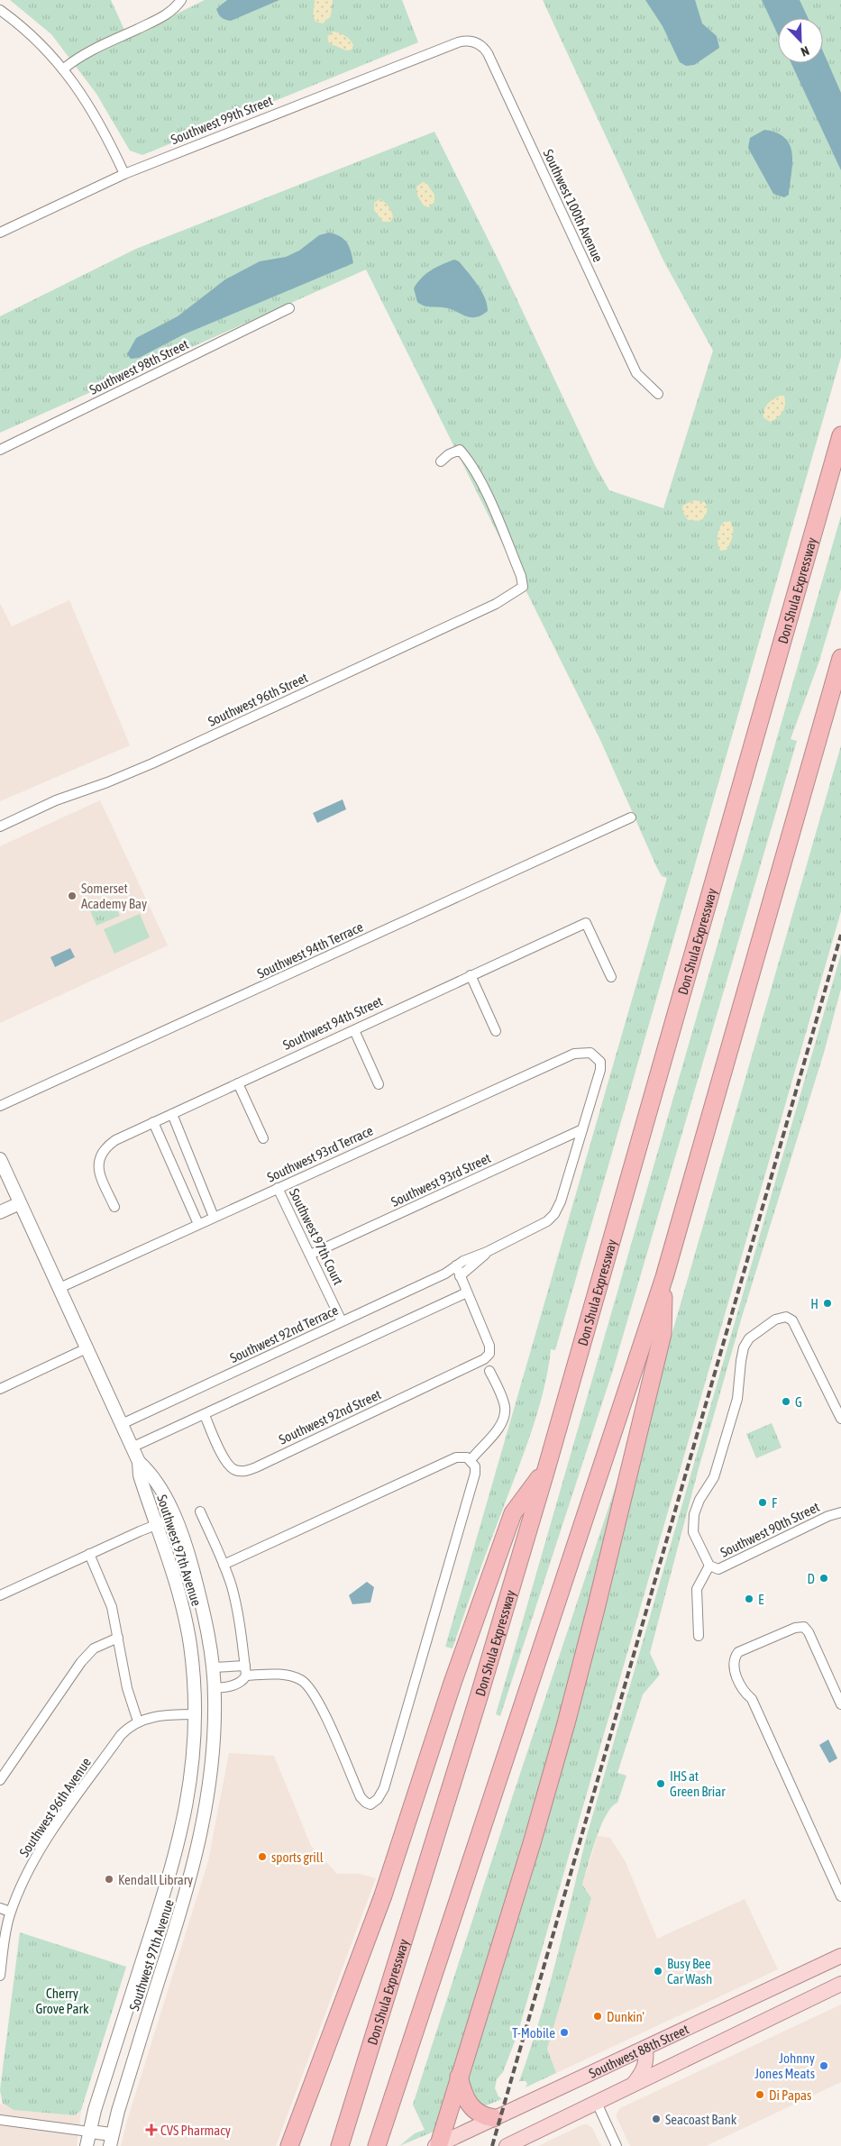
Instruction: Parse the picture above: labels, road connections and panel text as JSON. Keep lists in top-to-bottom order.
{
  "streets": {
    "highway": ["Don Shula Expressway"],
    "main road": ["Southwest 88th Street"],
    "street": [
      "Southwest 99th Street",
      "Southwest 100th Avenue",
      "Southwest 98th Street",
      "Southwest 96th Street",
      "Southwest 94th Terrace",
      "Southwest 94th Street",
      "Southwest 93rd Terrace",
      "Southwest 93rd Street",
      "Southwest 97th Court",
      "Southwest 92nd Terrace",
      "Southwest 92nd Street",
      "Southwest 90th Street",
      "Southwest 97th Avenue",
      "Southwest 96th Avenue"
    ]
  },
  "crossings": [
    ["Southwest 99th Street", "Southwest 100th Avenue"],
    ["Southwest 93rd Terrace", "Southwest 93rd Street"],
    ["Southwest 93rd Terrace", "Southwest 97th Court"],
    ["Southwest 93rd Terrace", "Southwest 97th Avenue"],
    ["Southwest 93rd Street", "Southwest 97th Court"],
    ["Southwest 97th Court", "Southwest 92nd Terrace"],
    ["Southwest 92nd Terrace", "Southwest 97th Avenue"],
    ["Southwest 97th Avenue", "Southwest 96th Avenue"]
  ],
  "parks": ["Cherry Grove Park"],
  "places": {
    "other": [
      "Somerset Academy Bay",
      "H",
      "G",
      "F",
      "D",
      "E",
      "IHS at Green Briar",
      "sports grill",
      "Kendall Library",
      "Busy Bee Car Wash",
      "Dunkin'",
      "T-Mobile",
      "Johnny Jones Meats",
      "Di Papas",
      "Seacoast Bank"
    ],
    "health": ["CVS Pharmacy"]
  },
  "north": "bottom right"
}
